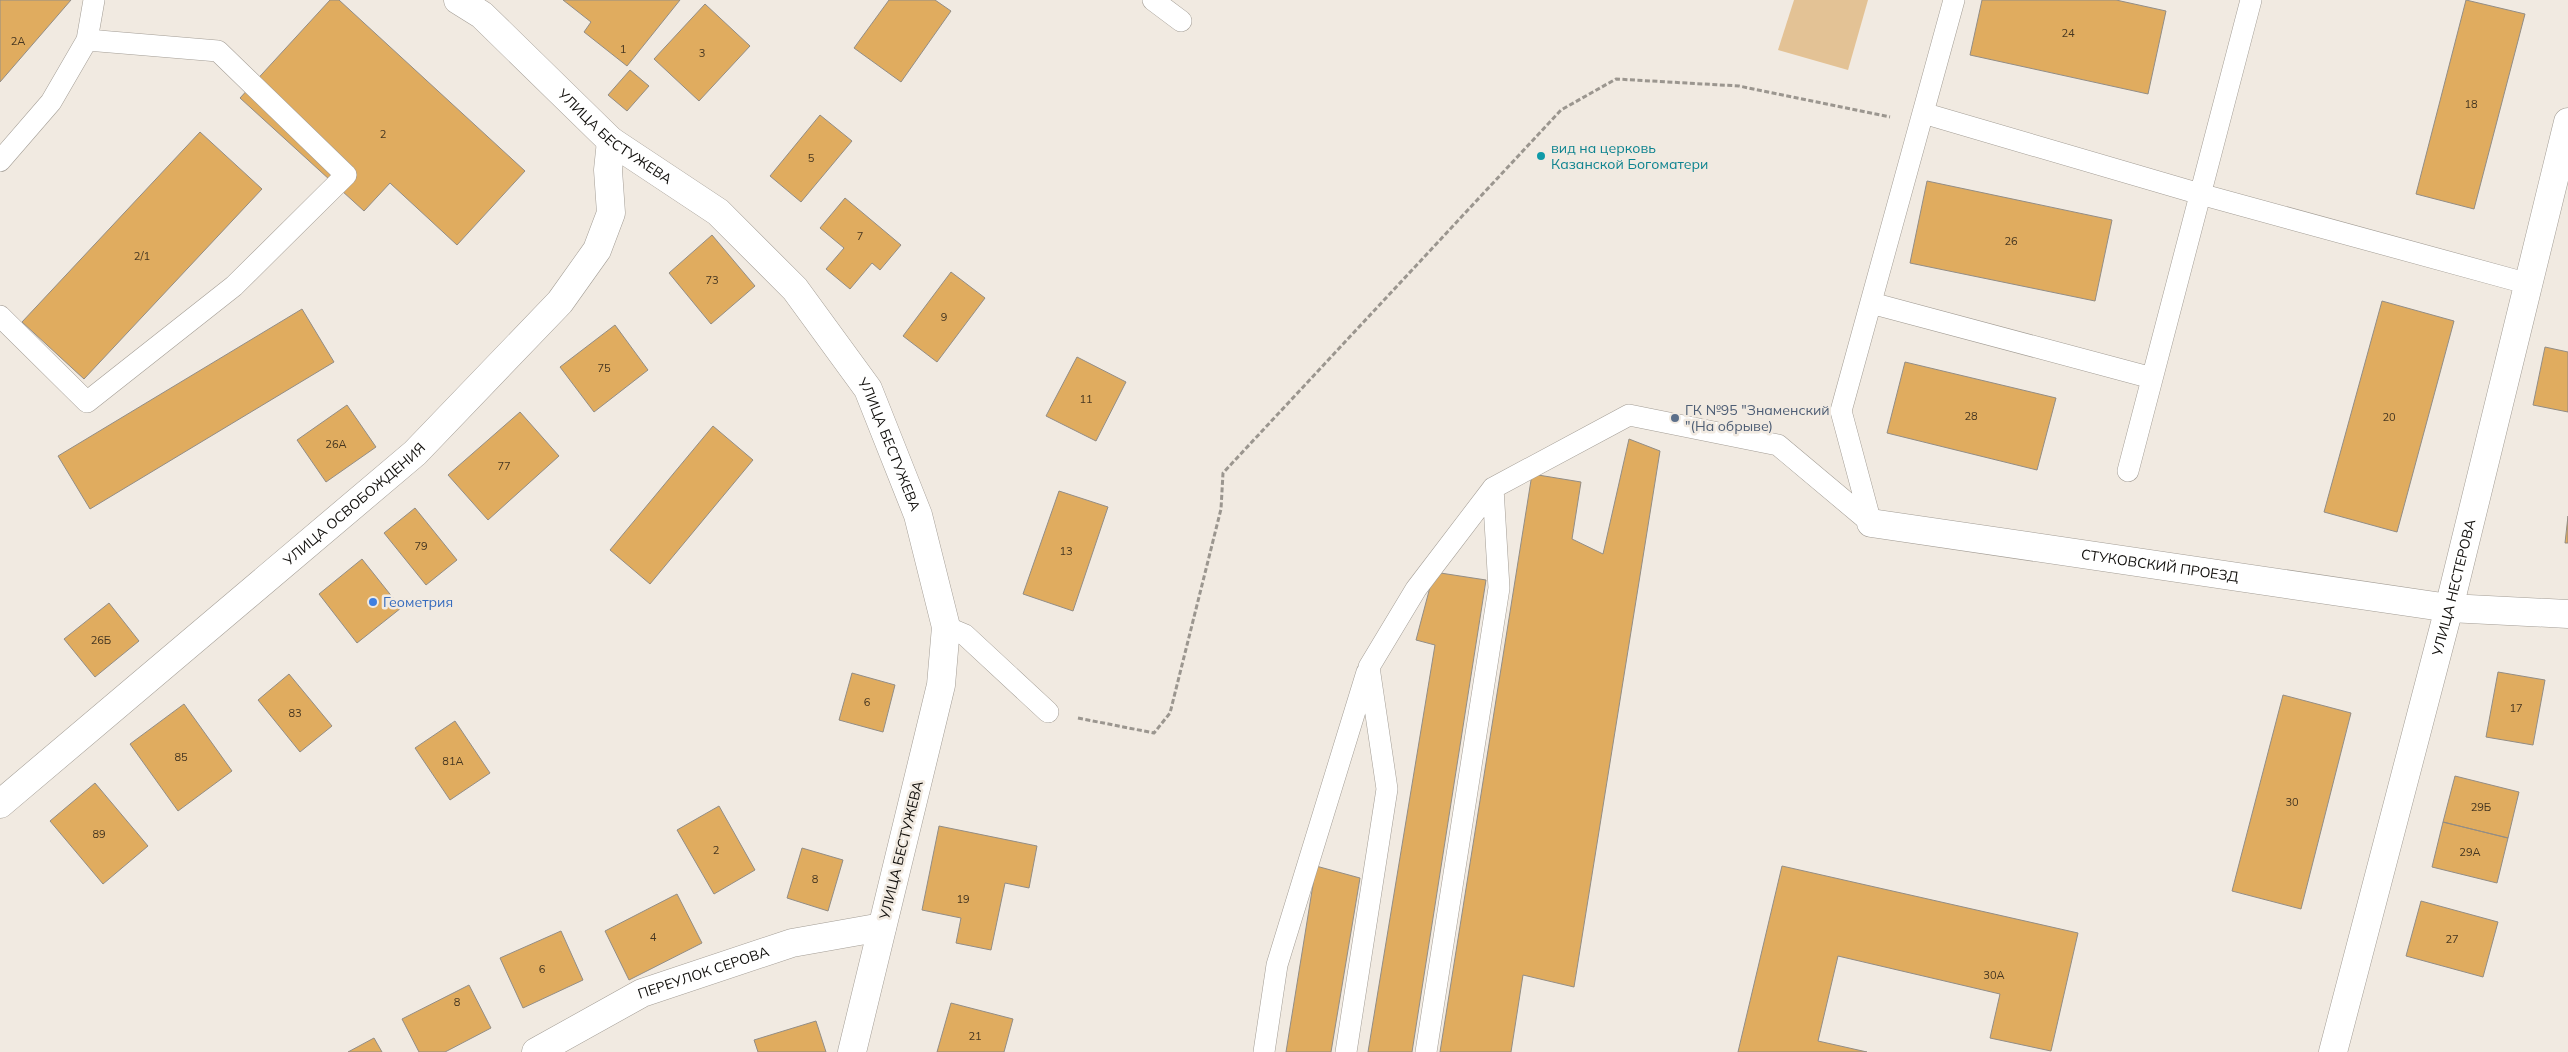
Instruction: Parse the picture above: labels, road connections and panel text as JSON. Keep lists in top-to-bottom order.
{
  "streets": {
    "street": [
      "УЛИЦА БЕСТУЖЕВА",
      "УЛИЦА ОСВОБОЖДЕНИЯ",
      "СТУКОВСКИЙ ПРОЕЗД",
      "УЛИЦА НЕСТЕРОВА",
      "ПЕРЕУЛОК СЕРОВА"
    ]
  },
  "crossings": [
    ["УЛИЦА БЕСТУЖЕВА", "УЛИЦА ОСВОБОЖДЕНИЯ"],
    ["УЛИЦА БЕСТУЖЕВА", "ПЕРЕУЛОК СЕРОВА"],
    ["СТУКОВСКИЙ ПРОЕЗД", "УЛИЦА НЕСТЕРОВА"]
  ],
  "places": ["вид на церковь Казанской Богоматери", "ГК №95 \"Знаменский \"(На обрыве)", "Геометрия"],
  "house_numbers": [
    "24",
    "2А",
    "1",
    "3",
    "18",
    "2",
    "5",
    "7",
    "26",
    "2/1",
    "73",
    "9",
    "75",
    "11",
    "28",
    "20",
    "26А",
    "77",
    "79",
    "13",
    "26Б",
    "6",
    "17",
    "83",
    "85",
    "81А",
    "30",
    "29Б",
    "89",
    "2",
    "29А",
    "8",
    "19",
    "4",
    "27",
    "6",
    "30А",
    "8",
    "21"
  ]
}
